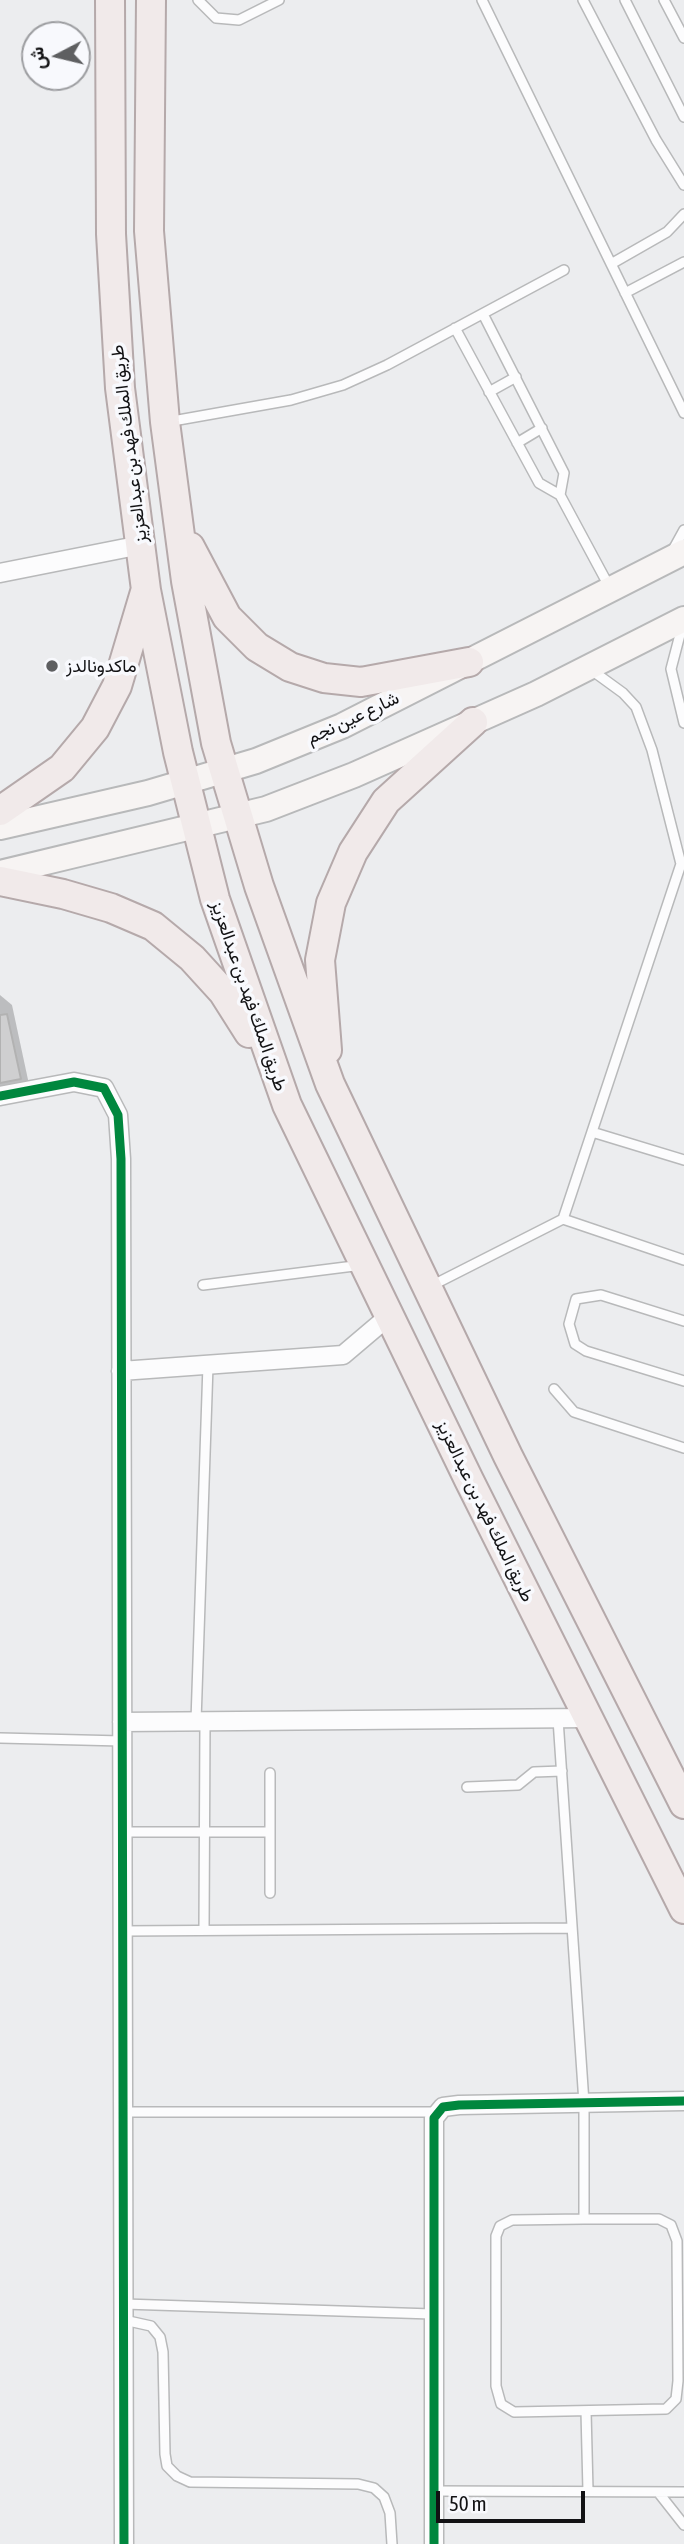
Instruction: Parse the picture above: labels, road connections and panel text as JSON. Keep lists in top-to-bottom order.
{
  "streets": {
    "main road": ["طريق الملك فهد بن عبدالعزيز", "شارع عين نجم"]
  },
  "crossings": [
    ["طريق الملك فهد بن عبدالعزيز", "شارع عين نجم"]
  ],
  "places": ["ماكدونالدز"],
  "scale_bar": "50 m",
  "north": "left"
}
